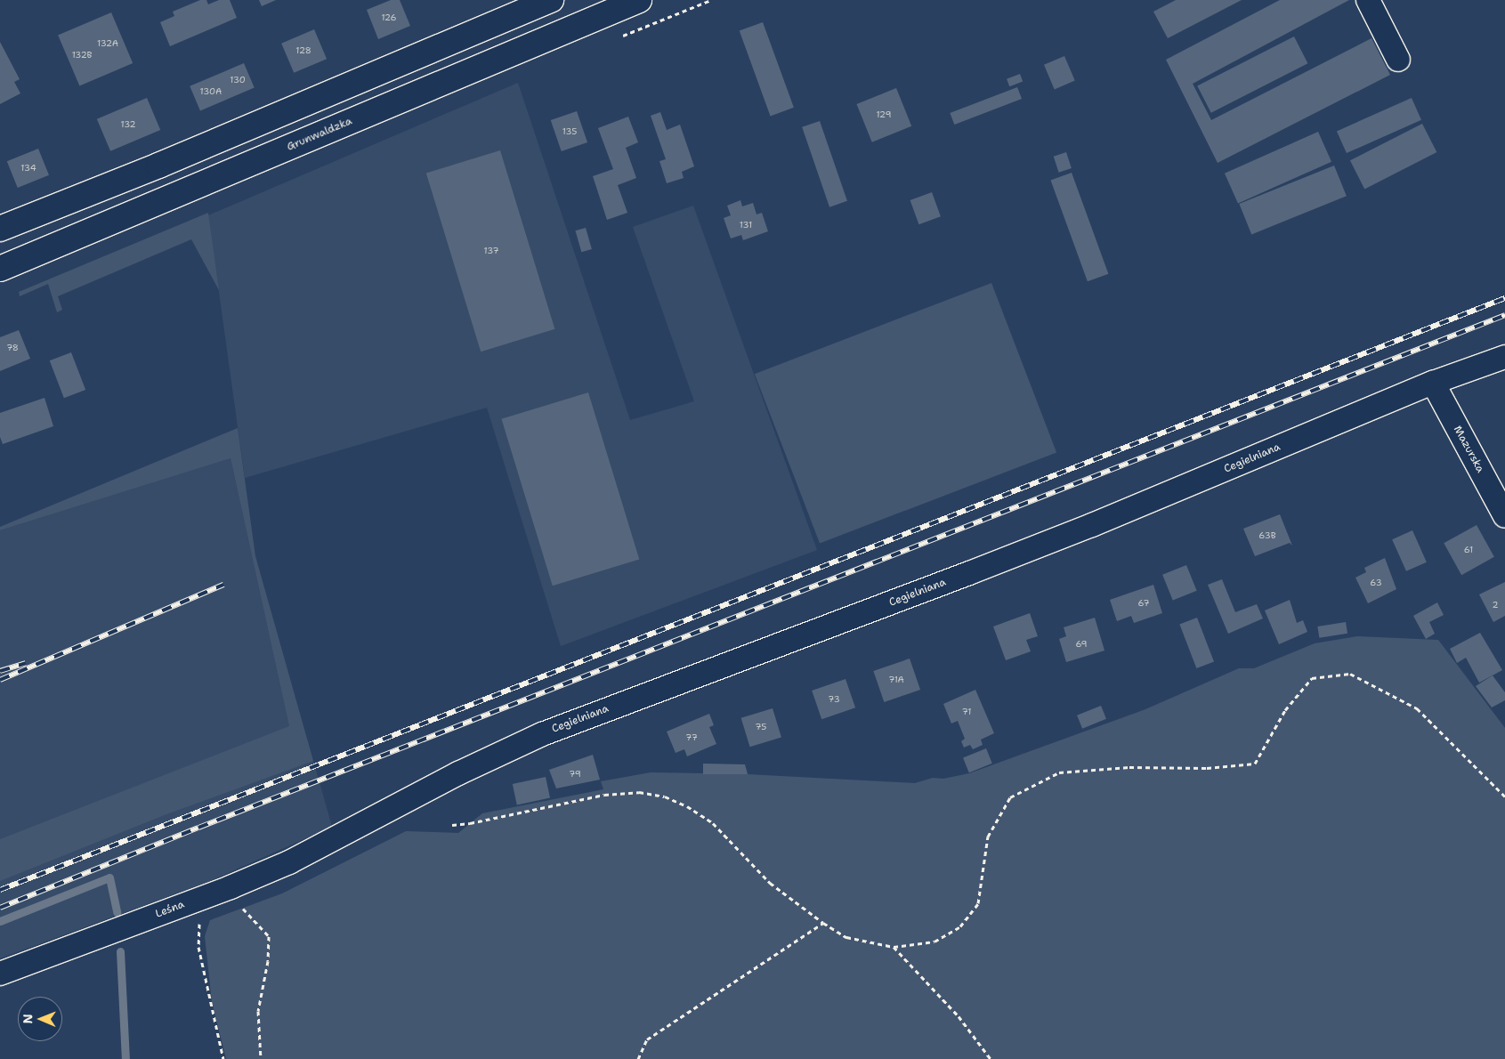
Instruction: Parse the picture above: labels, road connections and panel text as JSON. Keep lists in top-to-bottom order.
{
  "streets": {
    "main road": ["Grunwaldzka"],
    "street": ["Mazurska", "Cegielniana", "Leśna"]
  },
  "crossings": [
    ["Mazurska", "Cegielniana"],
    ["Cegielniana", "Leśna"]
  ],
  "house_numbers": [
    "126",
    "132A",
    "128",
    "132B",
    "130",
    "130A",
    "129",
    "132",
    "135",
    "134",
    "131",
    "137",
    "78",
    "63B",
    "61",
    "63",
    "67",
    "2",
    "69",
    "71A",
    "73",
    "71",
    "75",
    "77",
    "79"
  ],
  "north": "left"
}
